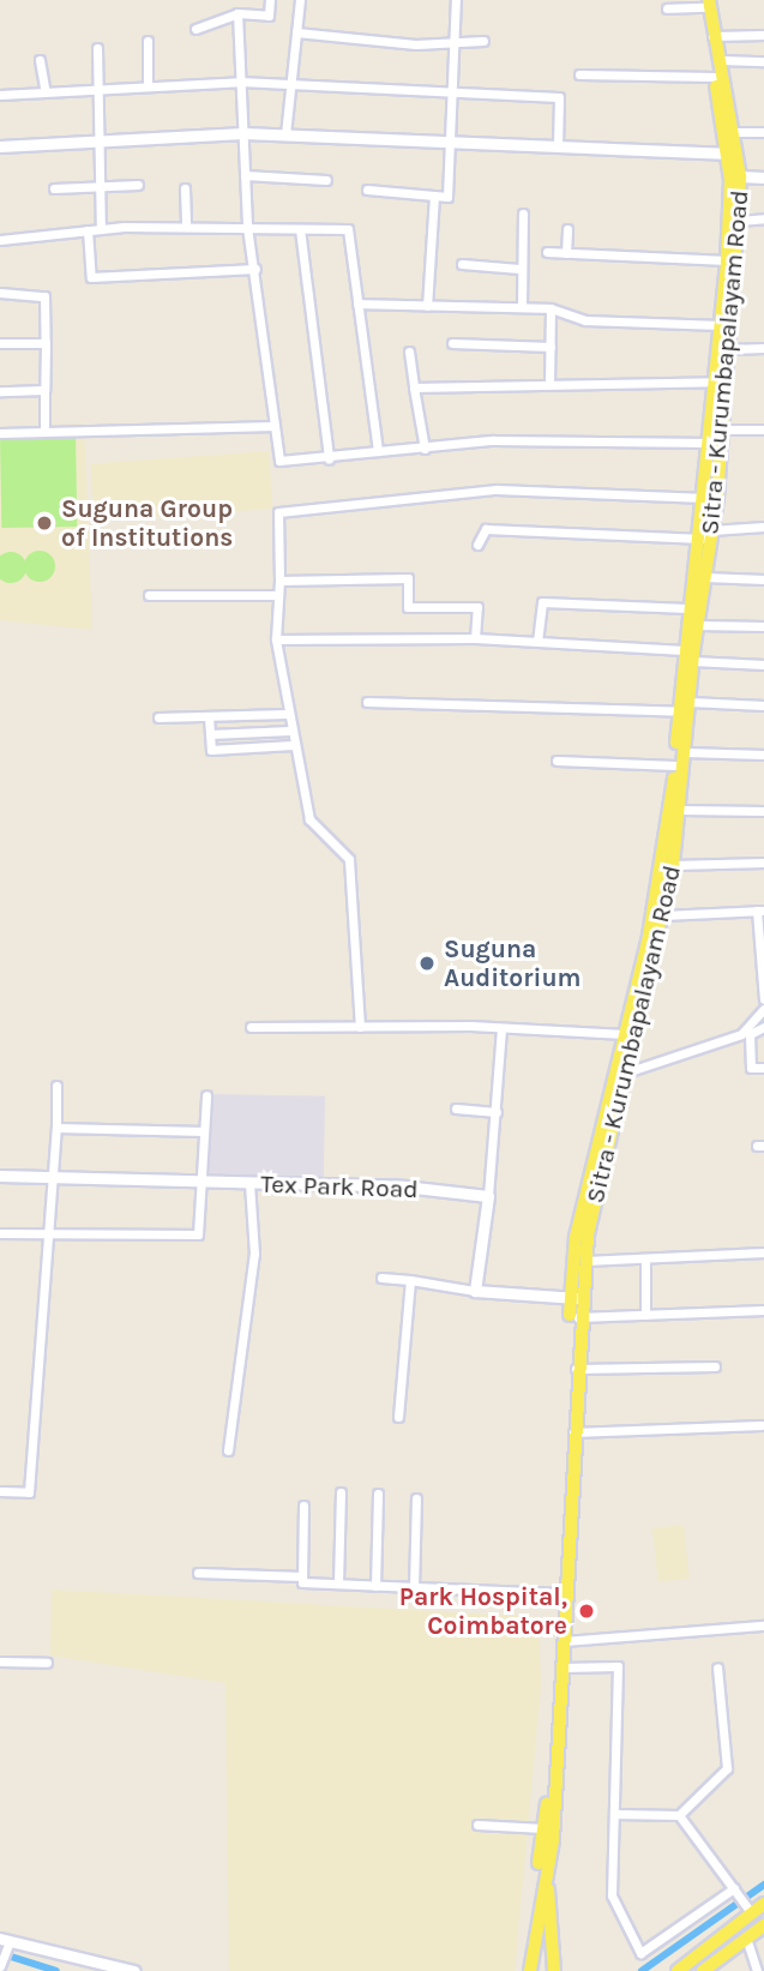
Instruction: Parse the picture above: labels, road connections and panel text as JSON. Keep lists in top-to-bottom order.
{
  "streets": {
    "main road": ["Sitra - Kurumbapalayam Road"],
    "street": ["Tex Park Road"]
  },
  "places": ["Suguna Group of Institutions", "Suguna Auditorium", "Park Hospital, Coimbatore"]
}
